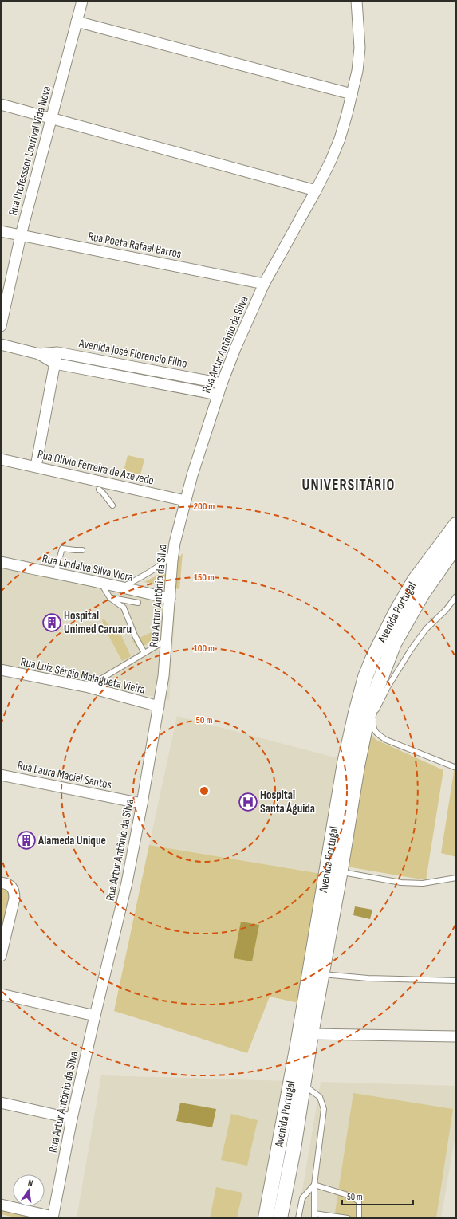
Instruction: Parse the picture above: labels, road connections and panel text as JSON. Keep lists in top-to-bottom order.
{
  "streets": {
    "street": [
      "Rua Professsor Lourival Vida Nova",
      "Rua Poeta Rafael Barros",
      "Rua Artur Antônio da Silva",
      "Avenida José Florencio Filho",
      "Rua Olivio Ferreira de Azevedo",
      "Rua Lindalva Silva Viera",
      "Avenida Portugal",
      "Rua Luiz Sérgio Malagueta Vieira",
      "Rua Laura Maciel Santos"
    ]
  },
  "crossings": [
    ["Rua Professsor Lourival Vida Nova", "Rua Poeta Rafael Barros"],
    ["Rua Poeta Rafael Barros", "Rua Artur Antônio da Silva"],
    ["Rua Artur Antônio da Silva", "Avenida José Florencio Filho"],
    ["Rua Artur Antônio da Silva", "Rua Olivio Ferreira de Azevedo"],
    ["Rua Artur Antônio da Silva", "Rua Lindalva Silva Viera"],
    ["Rua Artur Antônio da Silva", "Rua Luiz Sérgio Malagueta Vieira"],
    ["Rua Artur Antônio da Silva", "Rua Laura Maciel Santos"]
  ],
  "districts": ["UNIVERSITÁRIO"],
  "places": {
    "building": ["Hospital Unimed Caruaru", "Alameda Unique"],
    "hospital": ["Hospital Santa Águida"]
  },
  "scale_bar": "50 m",
  "north": "top",
  "rings": [
    "200 m",
    "150 m",
    "100 m",
    "50 m"
  ]
}
